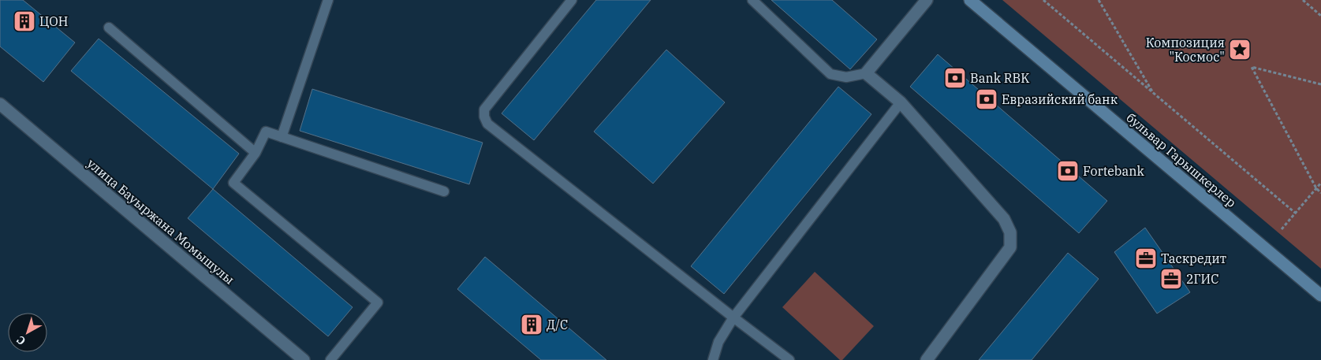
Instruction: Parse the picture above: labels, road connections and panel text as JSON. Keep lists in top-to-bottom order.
{
  "streets": {
    "street": ["бульвар Гарышкерлер", "улица Бауыржана Момышулы"]
  },
  "places": {
    "building": ["ЦОН", "Д/С"],
    "place": ["Композиция \"Космос\""],
    "bank": ["Bank RBK", "Евразийский банк", "Fortebank"],
    "office": ["Таскредит", "2ГИС"]
  },
  "north": "bottom left"
}
